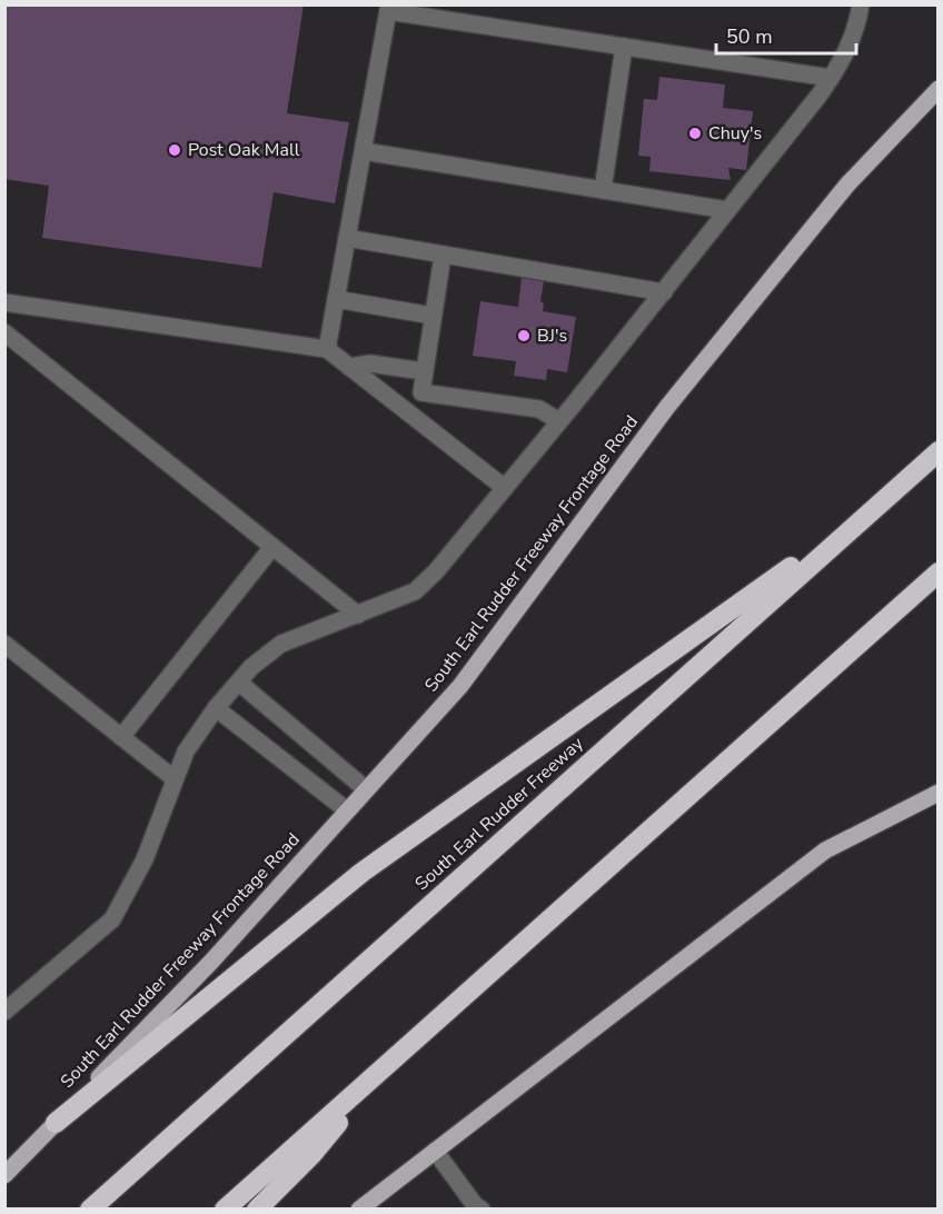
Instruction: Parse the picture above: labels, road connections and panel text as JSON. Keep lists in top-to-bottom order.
{
  "streets": {
    "highway": ["South Earl Rudder Freeway"],
    "main road": ["South Earl Rudder Freeway Frontage Road"]
  },
  "places": ["Chuy's", "Post Oak Mall", "BJ's"],
  "scale_bar": "50 m"
}
